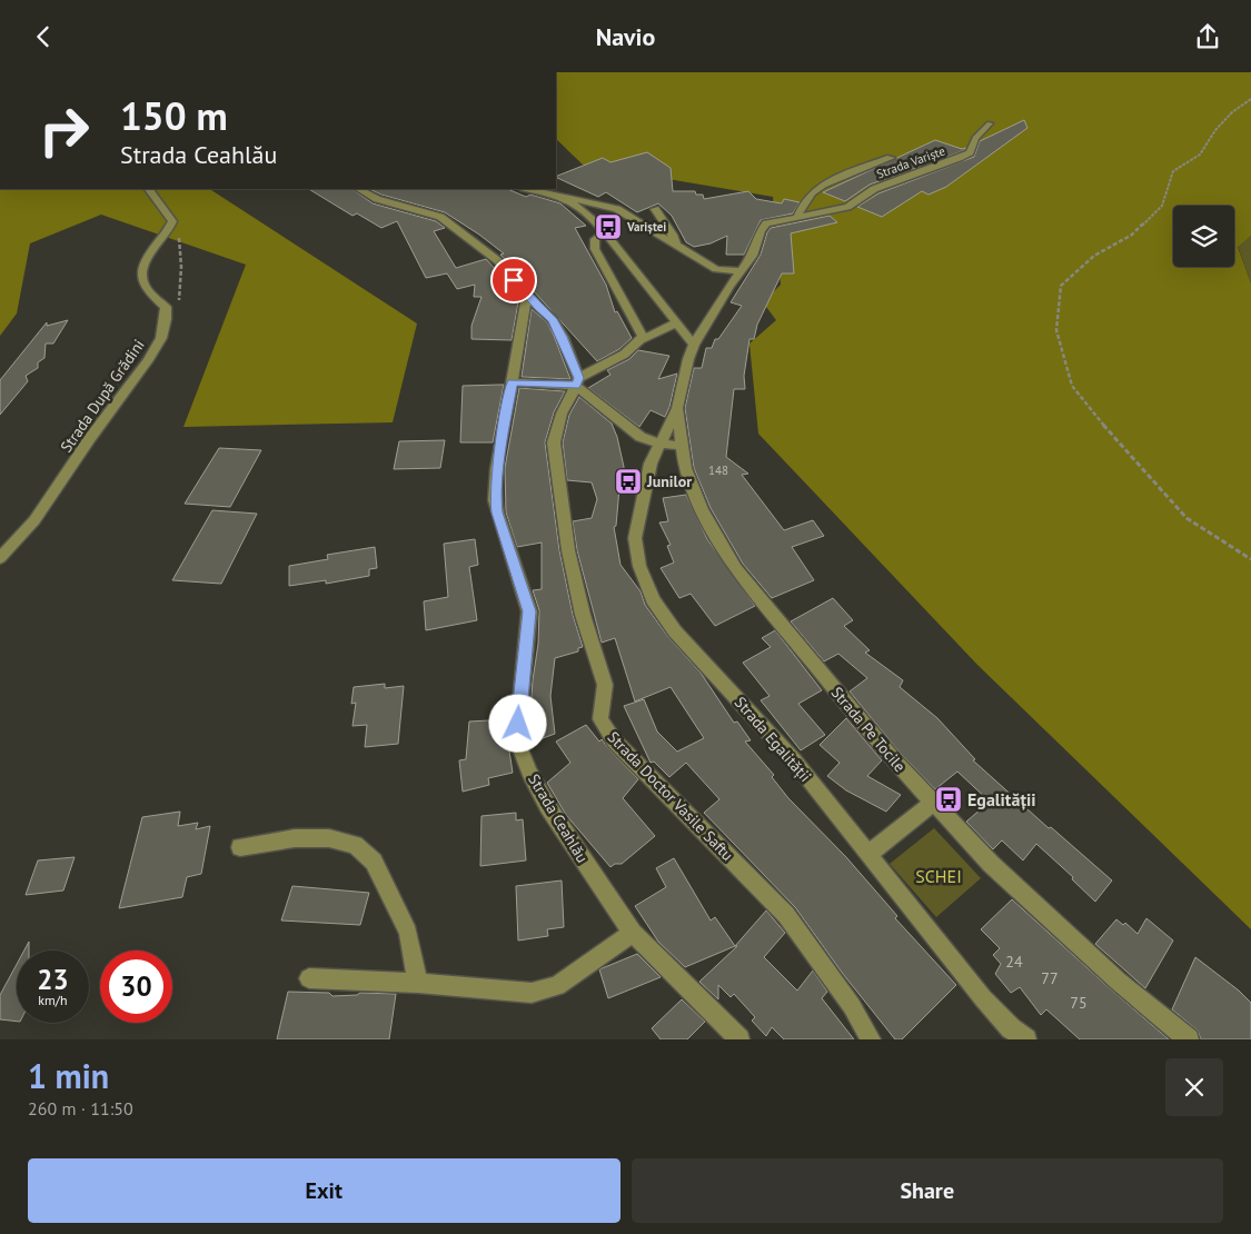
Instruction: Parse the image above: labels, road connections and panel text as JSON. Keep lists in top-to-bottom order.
{
  "streets": {
    "street": [
      "Strada Variște",
      "Strada După Grădini",
      "Strada Pe Tocile",
      "Strada Egalității",
      "Strada Doctor Vasile Saftu",
      "Strada Ceahlău"
    ]
  },
  "crossings": [
    ["Strada Variște", "Strada Pe Tocile"],
    ["Strada Pe Tocile", "Strada Egalității"]
  ],
  "parks": ["SCHEI"],
  "places": {
    "bus stop": ["Variștei", "Junilor", "Egalității"]
  },
  "house_numbers": [
    "148",
    "24",
    "77",
    "75"
  ],
  "page": {
    "header": "Navio",
    "turn": ["150 m", "Strada Ceahlău"],
    "speed": "23 km/h",
    "limit": "30",
    "heading": ["1 min", "260 m · 11:50"],
    "buttons": ["Exit", "Share"]
  }
}
